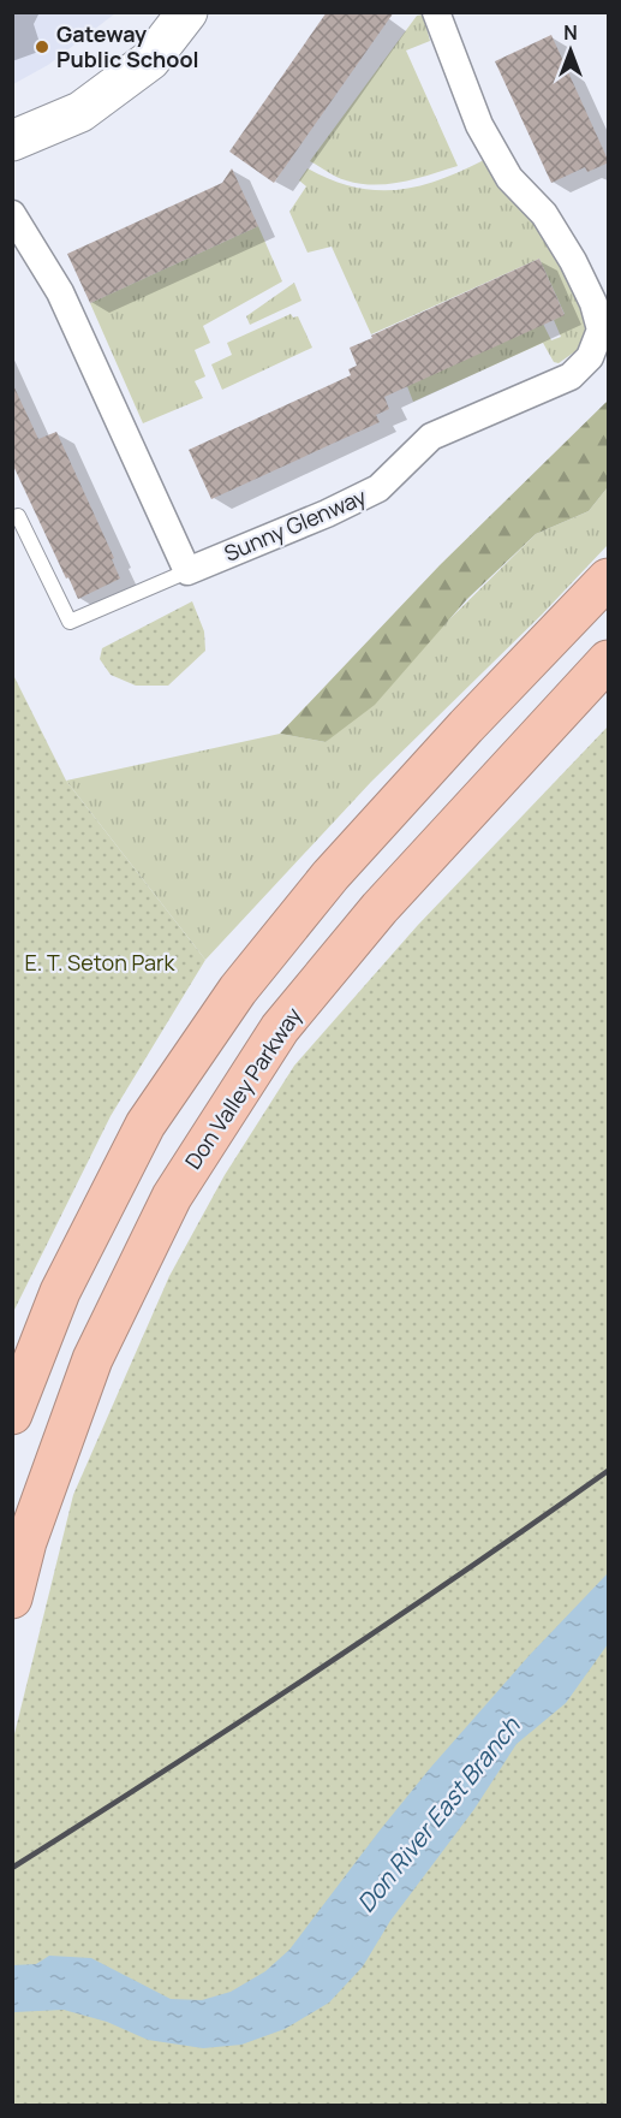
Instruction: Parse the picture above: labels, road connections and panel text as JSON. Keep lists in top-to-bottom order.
{
  "streets": {
    "highway": ["Don Valley Parkway"],
    "street": ["Sunny Glenway"]
  },
  "water": ["Don River East Branch"],
  "parks": ["E. T. Seton Park"],
  "places": ["Gateway Public School"],
  "north": "top"
}
